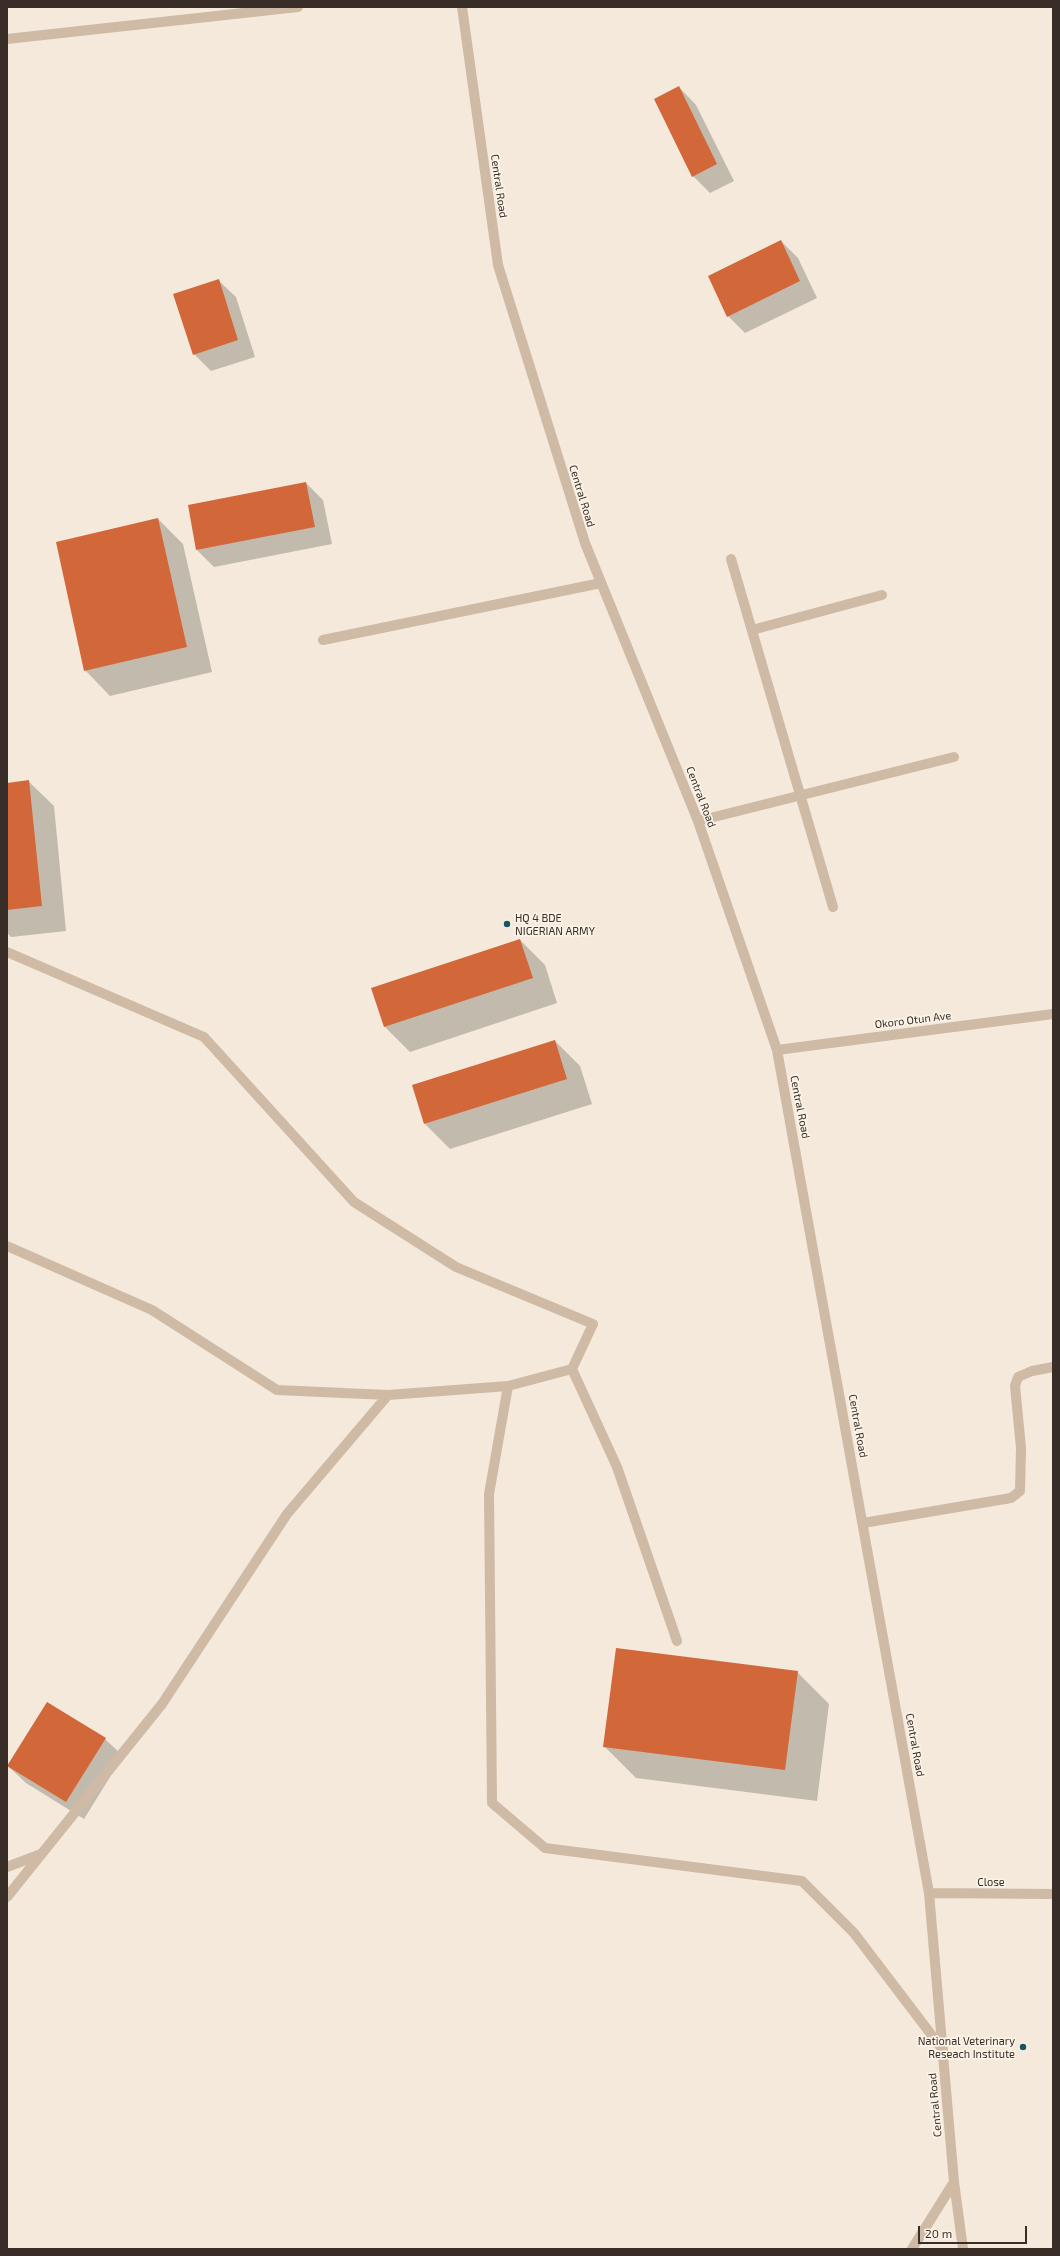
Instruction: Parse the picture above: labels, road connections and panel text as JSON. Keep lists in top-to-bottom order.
{
  "streets": {
    "street": ["Central Road", "Okoro Otun Ave", "Close"]
  },
  "crossings": [
    ["Central Road", "Okoro Otun Ave"],
    ["Central Road", "Close"]
  ],
  "places": ["HQ 4 BDE NIGERIAN ARMY", "National Veterinary Reseach Institute"],
  "scale_bar": "20 m"
}
